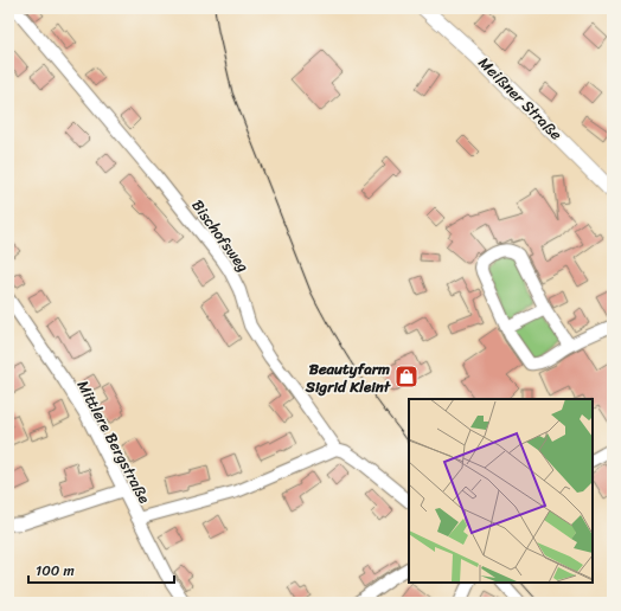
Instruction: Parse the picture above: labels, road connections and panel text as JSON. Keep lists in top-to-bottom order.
{
  "streets": {
    "main road": ["Meißner Straße"],
    "street": ["Bischofsweg", "Mittlere Bergstraße"]
  },
  "places": {
    "shop": ["Beautyfarm Sigrid Kleint"]
  },
  "scale_bar": "100 m"
}
